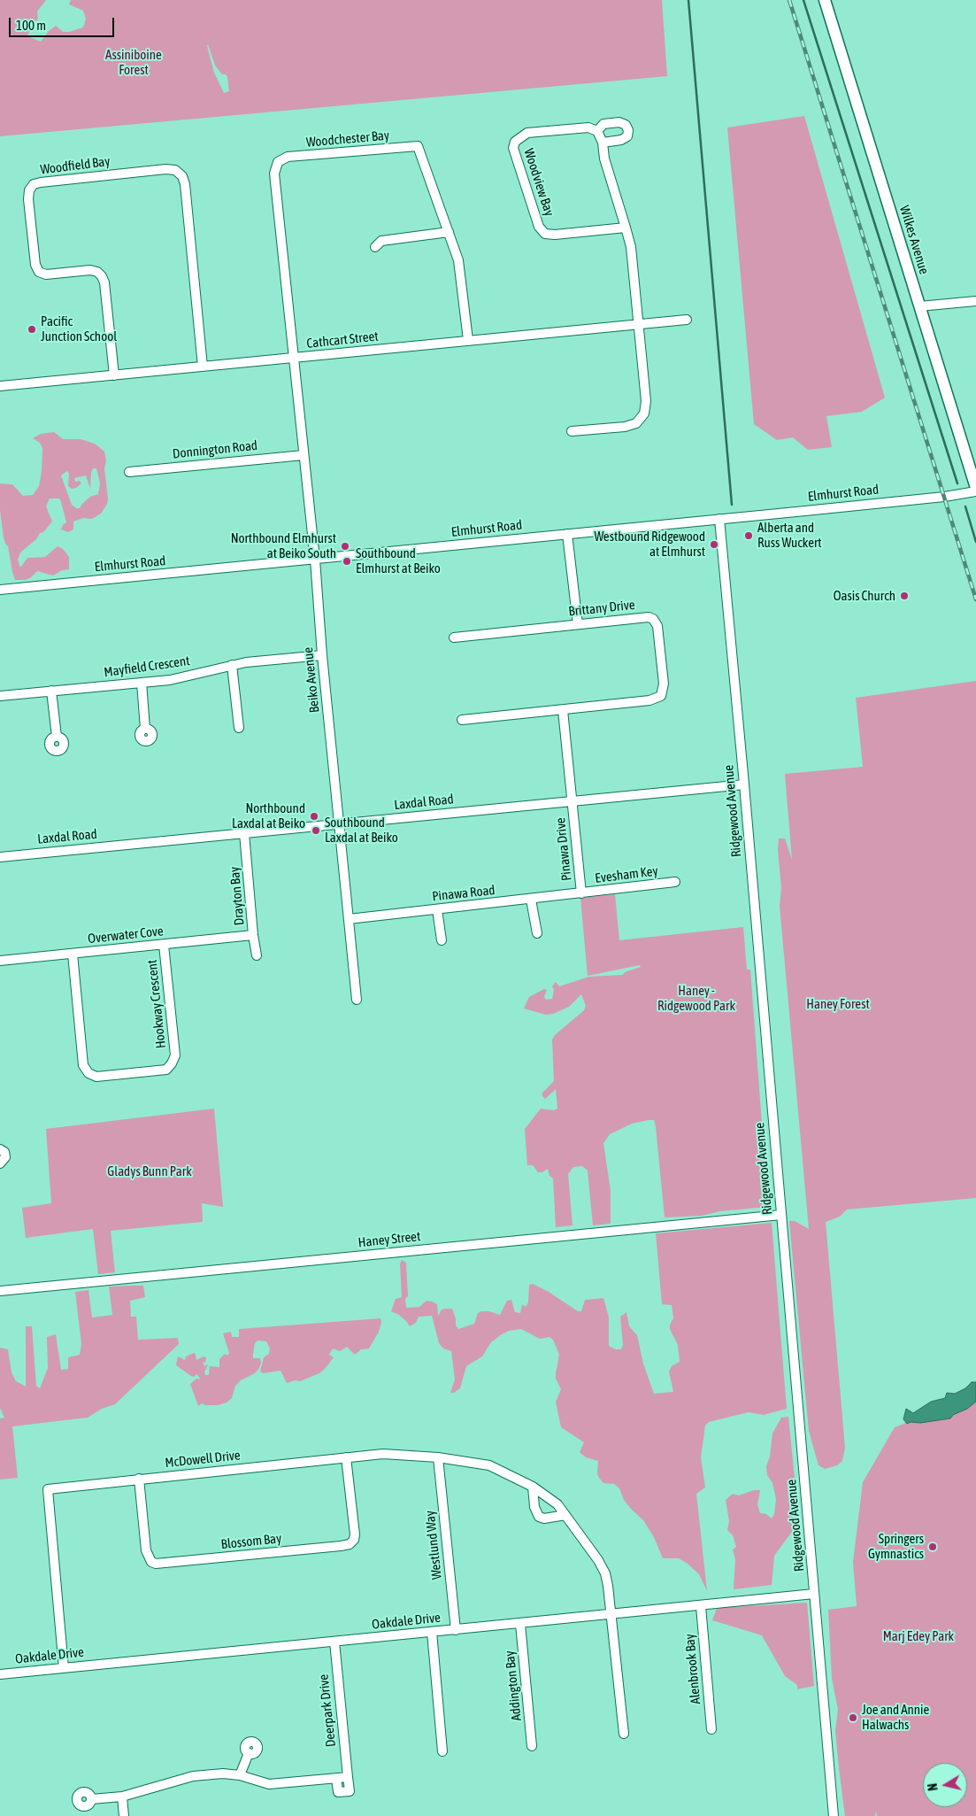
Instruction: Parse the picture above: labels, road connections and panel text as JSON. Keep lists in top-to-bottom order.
{
  "streets": {
    "main road": ["Wilkes Avenue"],
    "street": [
      "Woodchester Bay",
      "Woodfield Bay",
      "Woodview Bay",
      "Cathcart Street",
      "Donnington Road",
      "Elmhurst Road",
      "Brittany Drive",
      "Mayfield Crescent",
      "Beiko Avenue",
      "Laxdal Road",
      "Ridgewood Avenue",
      "Pinawa Drive",
      "Evesham Key",
      "Pinawa Road",
      "Drayton Bay",
      "Overwater Cove",
      "Hookway Crescent",
      "Haney Street",
      "McDowell Drive",
      "Blossom Bay",
      "Westlund Way",
      "Oakdale Drive",
      "Alenbrook Bay",
      "Addington Bay",
      "Deerpark Drive"
    ]
  },
  "crossings": [
    ["Woodchester Bay", "Cathcart Street"],
    ["Woodchester Bay", "Beiko Avenue"],
    ["Woodfield Bay", "Cathcart Street"],
    ["Cathcart Street", "Beiko Avenue"],
    ["Donnington Road", "Beiko Avenue"],
    ["Elmhurst Road", "Beiko Avenue"],
    ["Elmhurst Road", "Ridgewood Avenue"],
    ["Mayfield Crescent", "Beiko Avenue"],
    ["Beiko Avenue", "Laxdal Road"],
    ["Beiko Avenue", "Pinawa Road"],
    ["Laxdal Road", "Ridgewood Avenue"],
    ["Laxdal Road", "Pinawa Drive"],
    ["Laxdal Road", "Drayton Bay"],
    ["Ridgewood Avenue", "Haney Street"],
    ["Ridgewood Avenue", "Oakdale Drive"],
    ["Pinawa Drive", "Evesham Key"],
    ["Pinawa Drive", "Pinawa Road"],
    ["Evesham Key", "Pinawa Road"],
    ["Drayton Bay", "Overwater Cove"],
    ["Overwater Cove", "Hookway Crescent"],
    ["McDowell Drive", "Blossom Bay"],
    ["McDowell Drive", "Westlund Way"],
    ["McDowell Drive", "Oakdale Drive"],
    ["Westlund Way", "Oakdale Drive"],
    ["Oakdale Drive", "Alenbrook Bay"],
    ["Oakdale Drive", "Addington Bay"],
    ["Oakdale Drive", "Deerpark Drive"]
  ],
  "parks": [
    "Assiniboine Forest",
    "Haney - Ridgewood Park",
    "Haney Forest",
    "Gladys Bunn Park",
    "Marj Edey Park"
  ],
  "places": [
    "Pacific Junction School",
    "Alberta and Russ Wuckert",
    "Westbound Ridgewood at Elmhurst",
    "Northbound Elmhurst at Beiko South",
    "Southbound Elmhurst at Beiko",
    "Oasis Church",
    "Northbound Laxdal at Beiko",
    "Southbound Laxdal at Beiko",
    "Springers Gymnastics",
    "Joe and Annie Halwachs"
  ],
  "scale_bar": "100 m",
  "north": "left"
}
